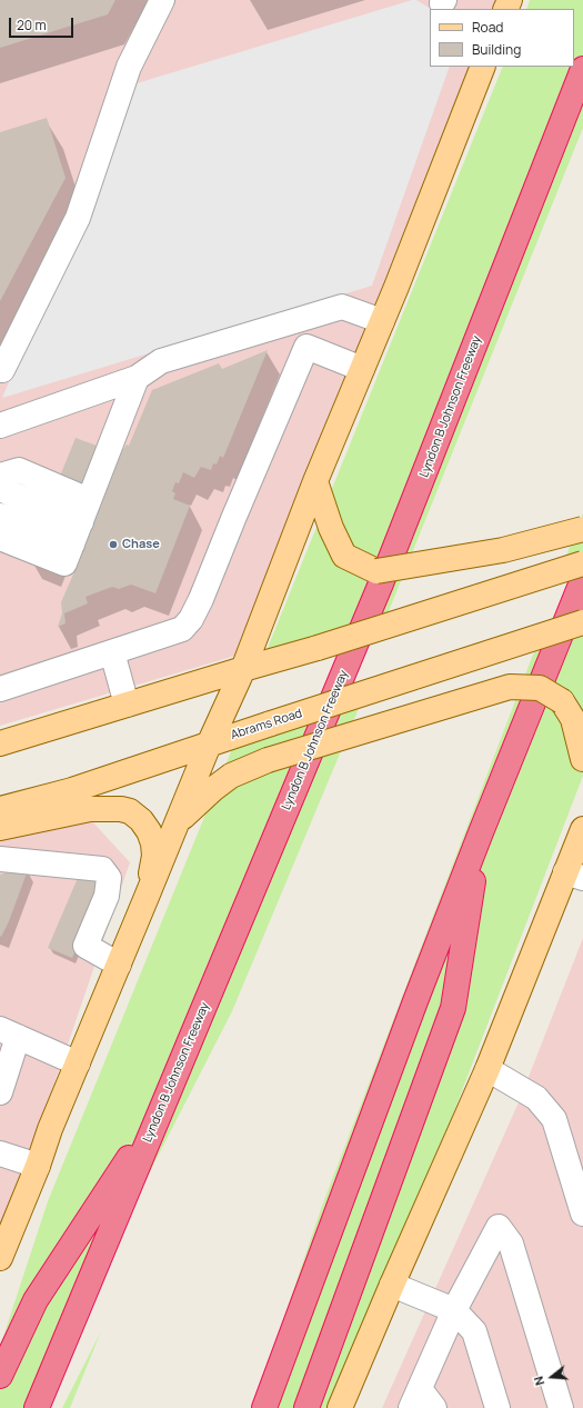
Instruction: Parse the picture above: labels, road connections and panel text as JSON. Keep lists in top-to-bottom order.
{
  "streets": {
    "highway": ["Lyndon B Johnson Freeway"],
    "main road": ["Abrams Road"]
  },
  "places": ["Chase"],
  "legend": ["Road", "Building"],
  "scale_bar": "20 m",
  "north": "left"
}
